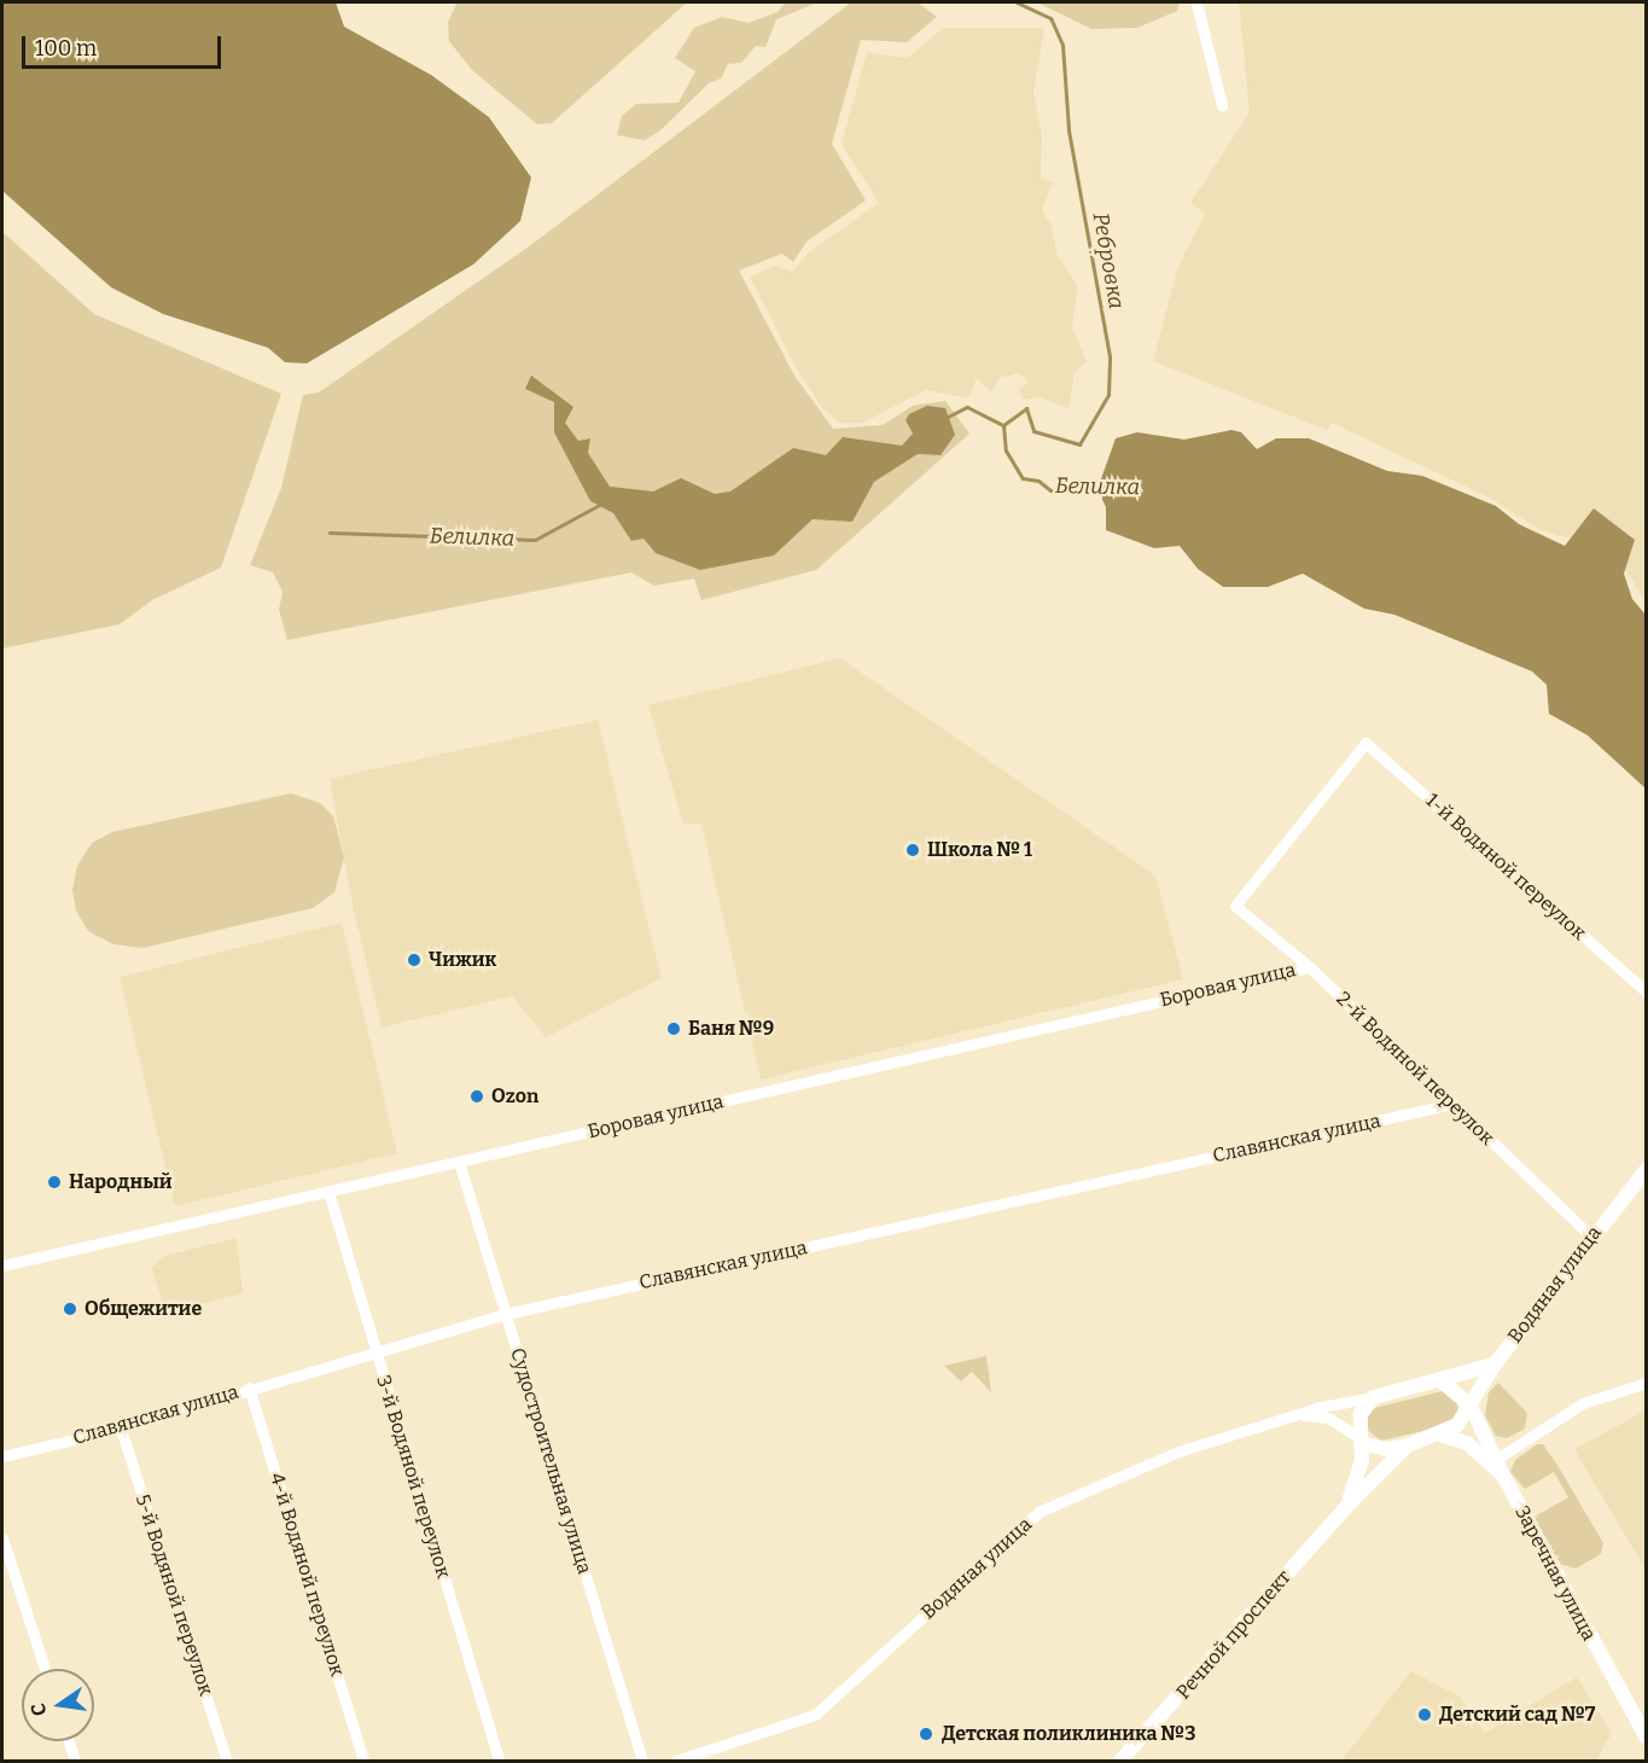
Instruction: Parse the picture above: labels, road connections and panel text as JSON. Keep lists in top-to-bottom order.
{
  "streets": {
    "street": [
      "1-й Водяной переулок",
      "Боровая улица",
      "2-й Водяной переулок",
      "Славянская улица",
      "Водяная улица",
      "Судостроительная улица",
      "3-й Водяной переулок",
      "Заречная улица",
      "4-й Водяной переулок",
      "5-й Водяной переулок",
      "Речной проспект"
    ]
  },
  "crossings": [
    ["1-й Водяной переулок", "2-й Водяной переулок"],
    ["Боровая улица", "2-й Водяной переулок"],
    ["Боровая улица", "Судостроительная улица"],
    ["Боровая улица", "3-й Водяной переулок"],
    ["2-й Водяной переулок", "Славянская улица"],
    ["2-й Водяной переулок", "Водяная улица"],
    ["Славянская улица", "Судостроительная улица"],
    ["Славянская улица", "3-й Водяной переулок"],
    ["Славянская улица", "4-й Водяной переулок"],
    ["Славянская улица", "5-й Водяной переулок"],
    ["Водяная улица", "Заречная улица"]
  ],
  "water": ["Ребровка", "Белилка"],
  "places": [
    "Школа № 1",
    "Чижик",
    "Баня №9",
    "Ozon",
    "Народный",
    "Общежитие",
    "Детский сад №7",
    "Детская поликлиника №3"
  ],
  "scale_bar": "100 m",
  "north": "left"
}
